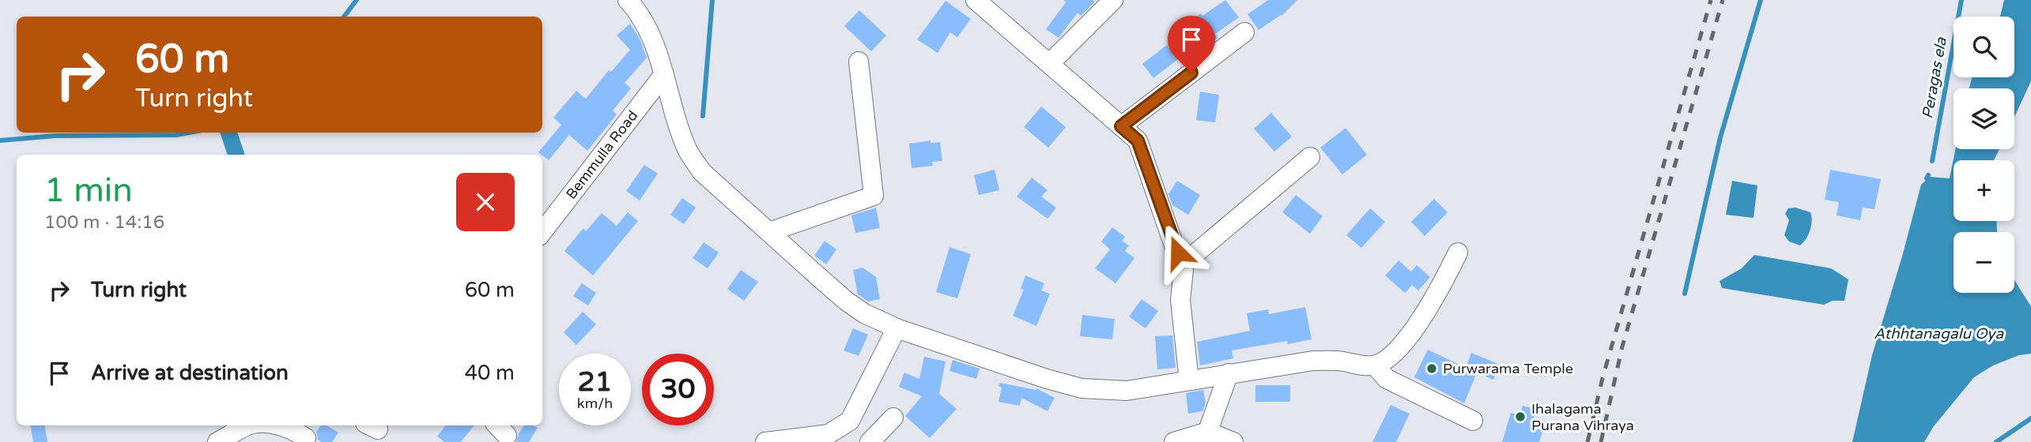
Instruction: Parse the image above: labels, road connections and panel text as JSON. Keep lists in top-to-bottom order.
{
  "streets": {
    "street": ["Bemmulla Road"]
  },
  "water": ["Peragas ela", "Athhtanagalu Oya"],
  "places": ["Purwarama Temple", "Ihalagama Purana Vihraya"],
  "page": {
    "map_buttons": ["+", "−"],
    "turn": ["60 m", "Turn right"],
    "heading": ["1 min", "100 m · 14:16"],
    "list": [
      {
        "name": "Turn right",
        "value": "60 m"
      },
      {
        "name": "Arrive at destination",
        "value": "40 m"
      }
    ],
    "speed": "21 km/h",
    "limit": "30"
  }
}
